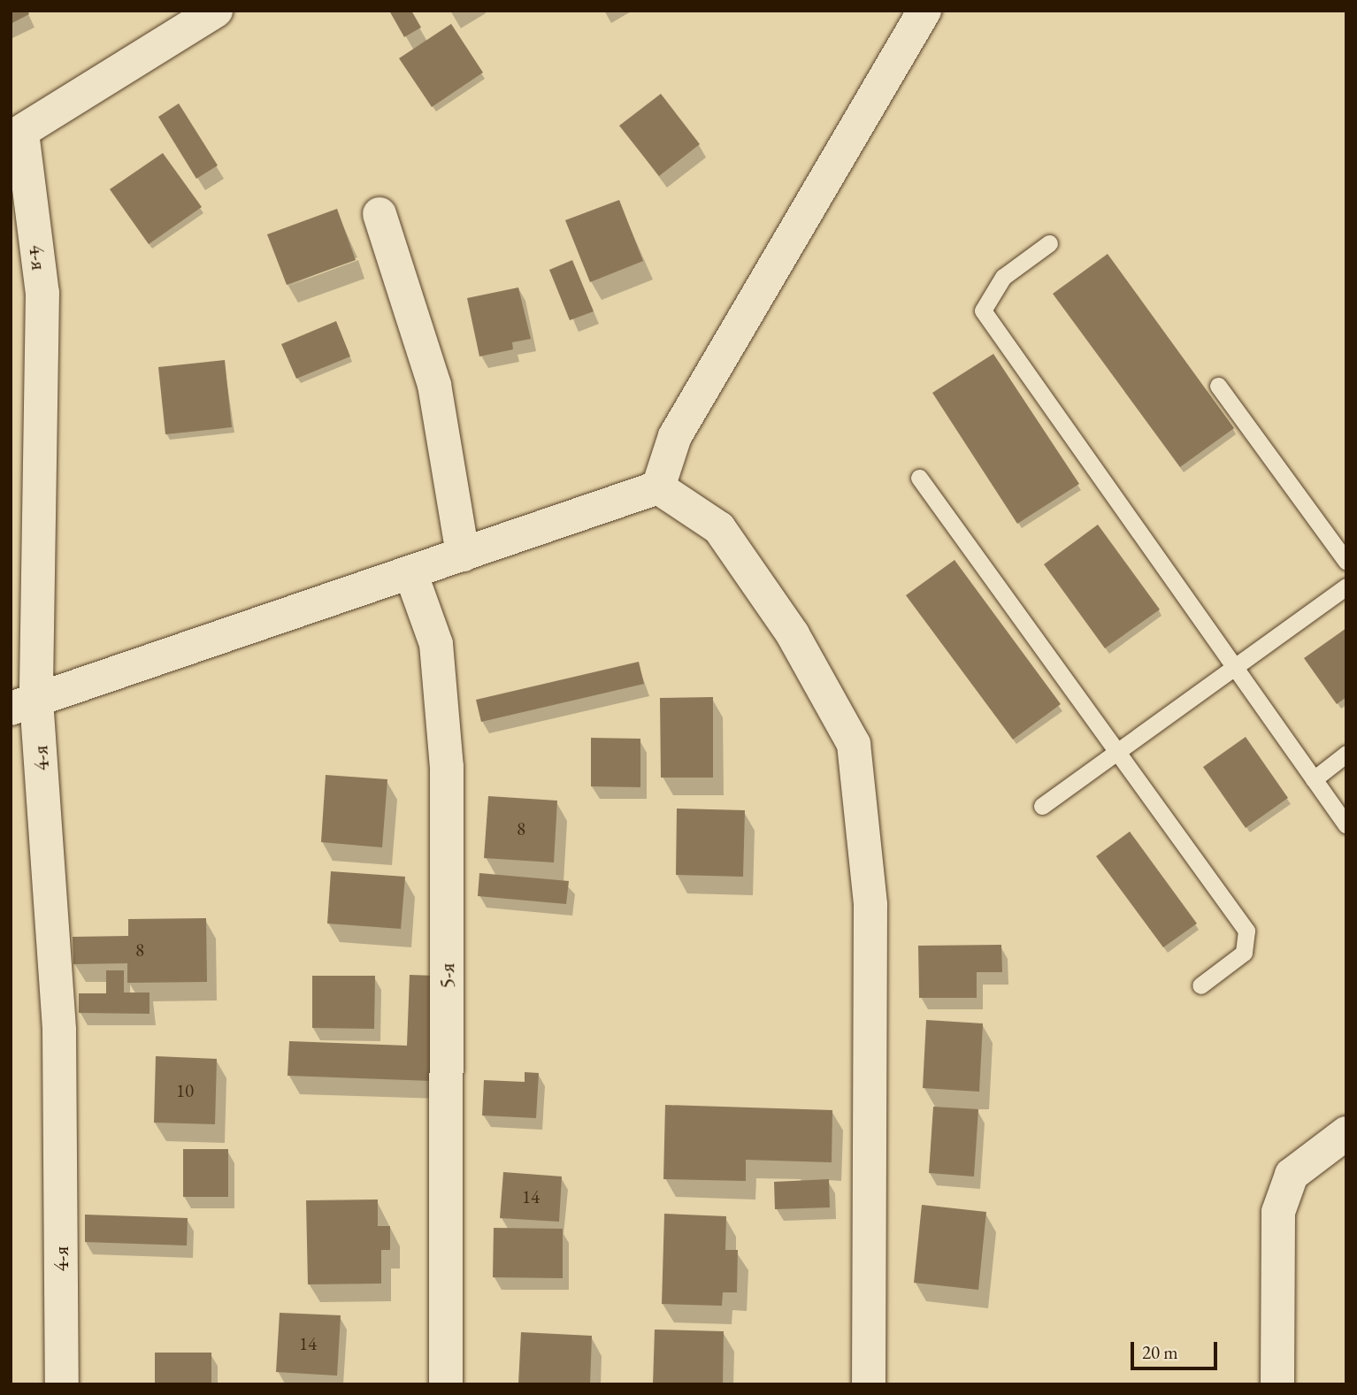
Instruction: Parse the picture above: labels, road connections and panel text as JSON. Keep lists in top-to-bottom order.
{
  "streets": {
    "street": ["4-я", "5-я"]
  },
  "house_numbers": [
    "8",
    "8",
    "10",
    "14",
    "14"
  ],
  "scale_bar": "20 m"
}
